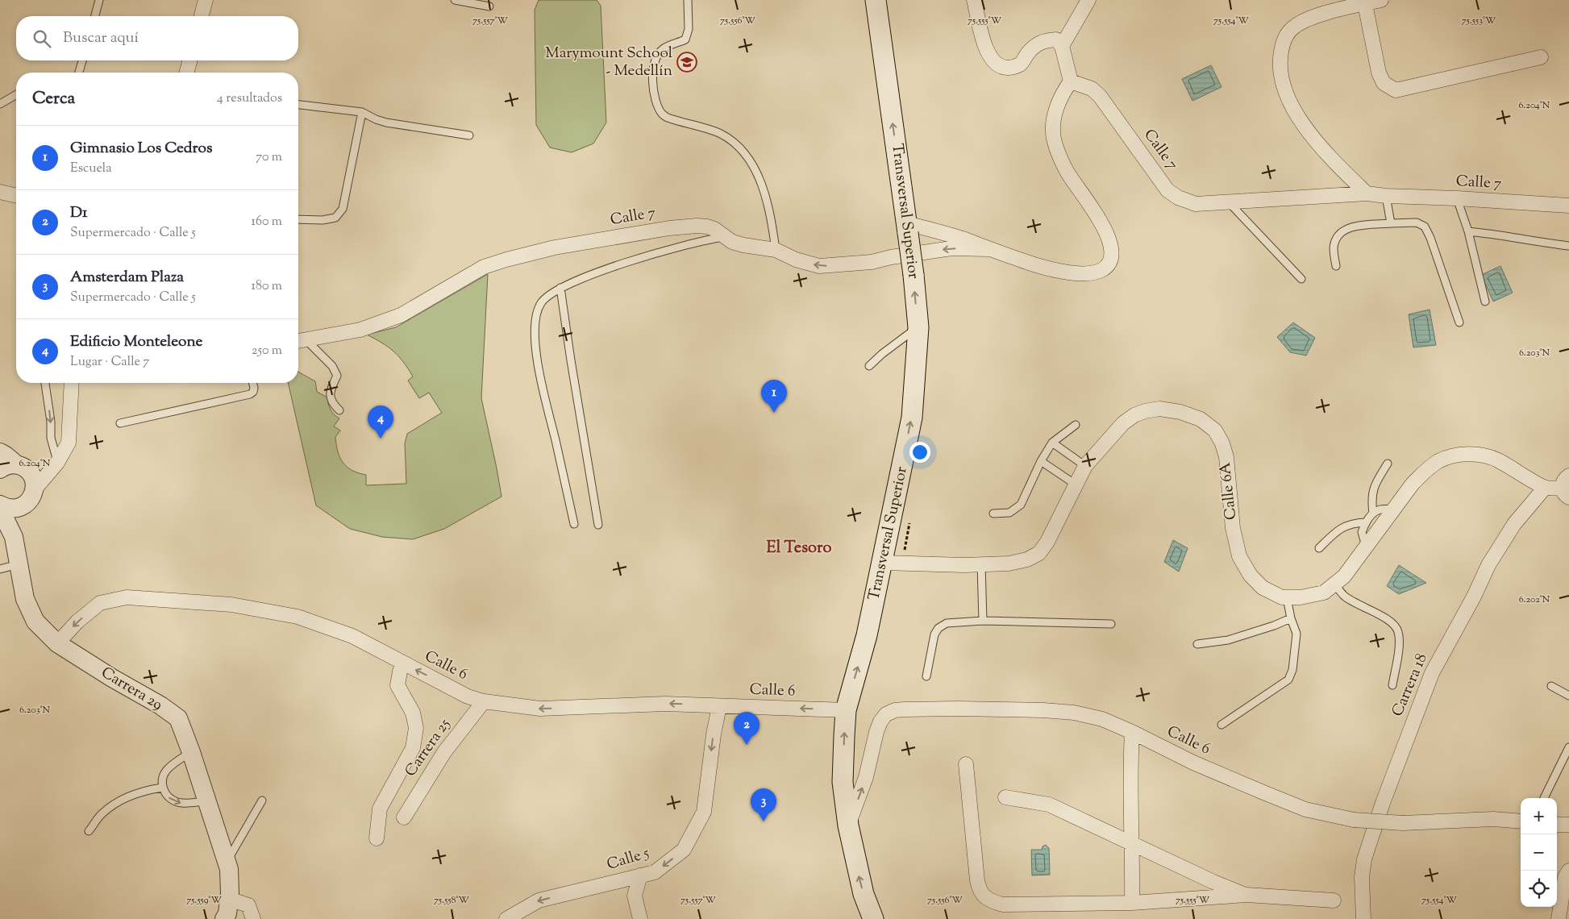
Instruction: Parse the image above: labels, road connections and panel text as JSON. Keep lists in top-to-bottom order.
{
  "streets": {
    "main road": ["Transversal Superior"],
    "street": [
      "Calle 7",
      "Calle 6A",
      "Calle 6",
      "Carrera 18",
      "Carrera 29",
      "Carrera 25",
      "Calle 5"
    ]
  },
  "crossings": [
    ["Calle 7", "Transversal Superior"],
    ["Transversal Superior", "Calle 6A"],
    ["Transversal Superior", "Calle 6"],
    ["Calle 6A", "Carrera 18"],
    ["Calle 6", "Carrera 29"],
    ["Calle 6", "Carrera 25"],
    ["Calle 6", "Calle 5"]
  ],
  "one_way": ["Transversal Superior", "Calle 6", "Calle 5"],
  "districts": ["El Tesoro"],
  "places": {
    "school or university": ["Marymount School - Medellín"]
  },
  "page": {
    "search": "Buscar aquí",
    "heading": ["Cerca", "4 resultados"],
    "list": [
      {
        "mark": "1",
        "name": "Gimnasio Los Cedros",
        "note": "Escuela",
        "value": "70 m"
      },
      {
        "mark": "2",
        "name": "D1",
        "note": "Supermercado · Calle 5",
        "value": "160 m"
      },
      {
        "mark": "3",
        "name": "Amsterdam Plaza",
        "note": "Supermercado · Calle 5",
        "value": "180 m"
      },
      {
        "mark": "4",
        "name": "Edificio Monteleone",
        "note": "Lugar · Calle 7",
        "value": "250 m"
      }
    ],
    "pins": [
      "1",
      "4",
      "2",
      "3"
    ],
    "map_buttons": ["+", "−"]
  },
  "coordinates": [
    "75.557°W",
    "75.556°W",
    "75.555°W",
    "75.554°W",
    "75.553°W",
    "6.204°N",
    "6.203°N",
    "6.202°N",
    "75.559°W",
    "75.558°W"
  ]
}
